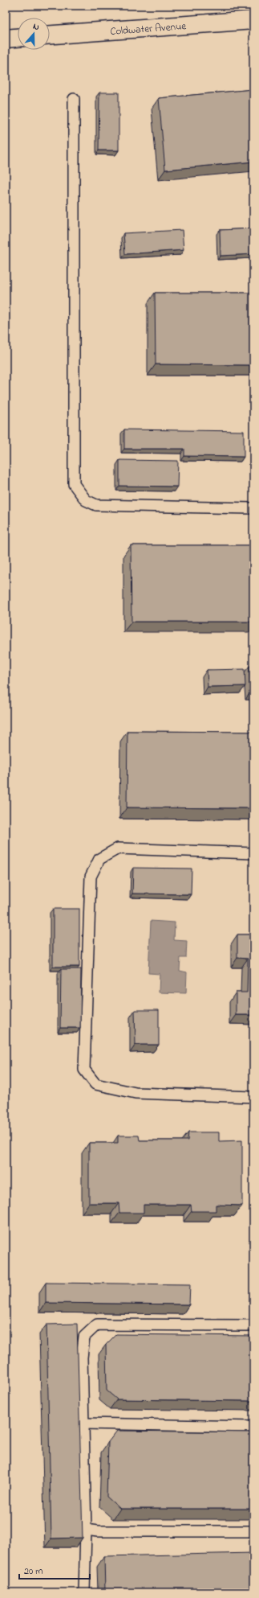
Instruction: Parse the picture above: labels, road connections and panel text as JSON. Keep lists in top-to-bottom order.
{
  "streets": {
    "street": ["Coldwater Avenue"]
  },
  "scale_bar": "20 m",
  "north": "top"
}
